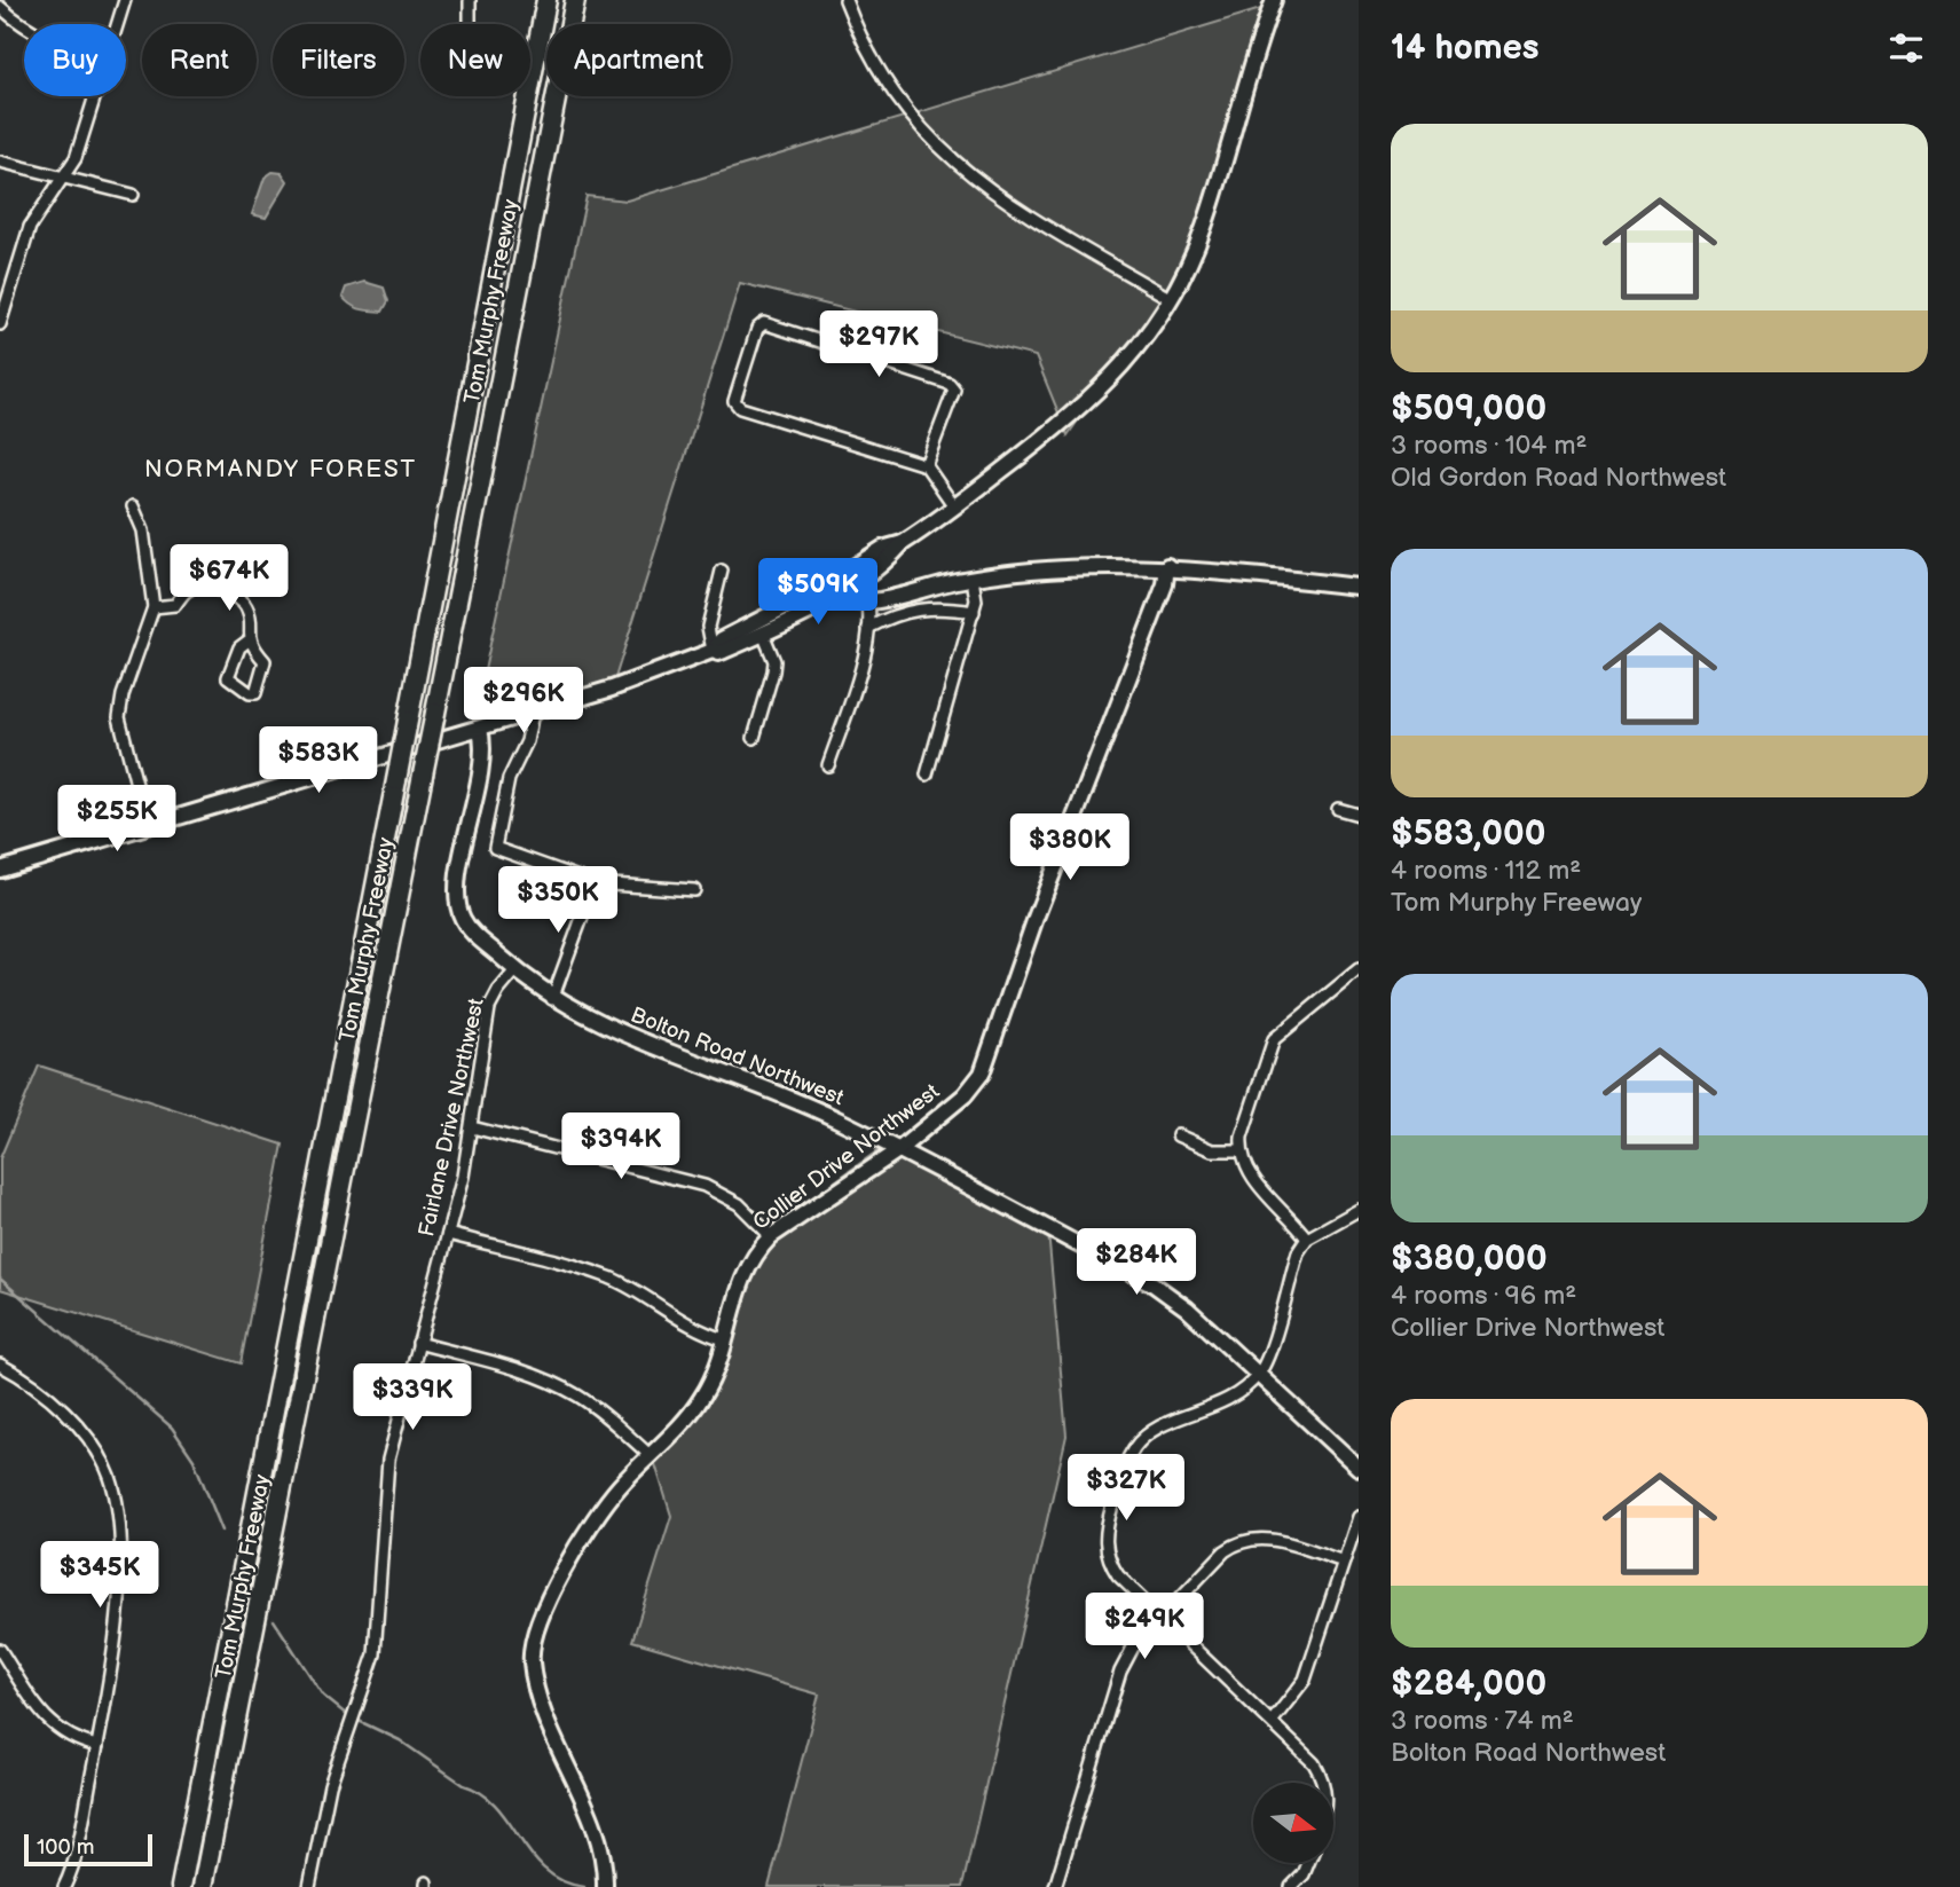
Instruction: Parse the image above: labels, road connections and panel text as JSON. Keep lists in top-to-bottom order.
{
  "streets": {
    "highway": ["Tom Murphy Freeway"],
    "main road": ["Bolton Road Northwest", "Collier Drive Northwest"],
    "street": ["Fairlane Drive Northwest"]
  },
  "crossings": [
    ["Bolton Road Northwest", "Fairlane Drive Northwest"],
    ["Bolton Road Northwest", "Collier Drive Northwest"]
  ],
  "districts": ["NORMANDY FOREST"],
  "scale_bar": "100 m",
  "north": "right",
  "page": {
    "heading": "14 homes",
    "chip": [
      "Buy",
      "Rent",
      "Filters",
      "New",
      "Apartment"
    ],
    "list": [
      {
        "name": "$509,000",
        "note": "3 rooms · 104 m² · Old Gordon Road Northwest"
      },
      {
        "name": "$583,000",
        "note": "4 rooms · 112 m² · Tom Murphy Freeway"
      },
      {
        "name": "$380,000",
        "note": "4 rooms · 96 m² · Collier Drive Northwest"
      },
      {
        "name": "$284,000",
        "note": "3 rooms · 74 m² · Bolton Road Northwest"
      }
    ],
    "price": [
      "$297K",
      "$674K",
      "$509K",
      "$296K",
      "$583K",
      "$255K",
      "$380K",
      "$350K",
      "$394K",
      "$284K",
      "$339K",
      "$327K",
      "$345K",
      "$249K"
    ],
    "scale": "100 m"
  }
}
